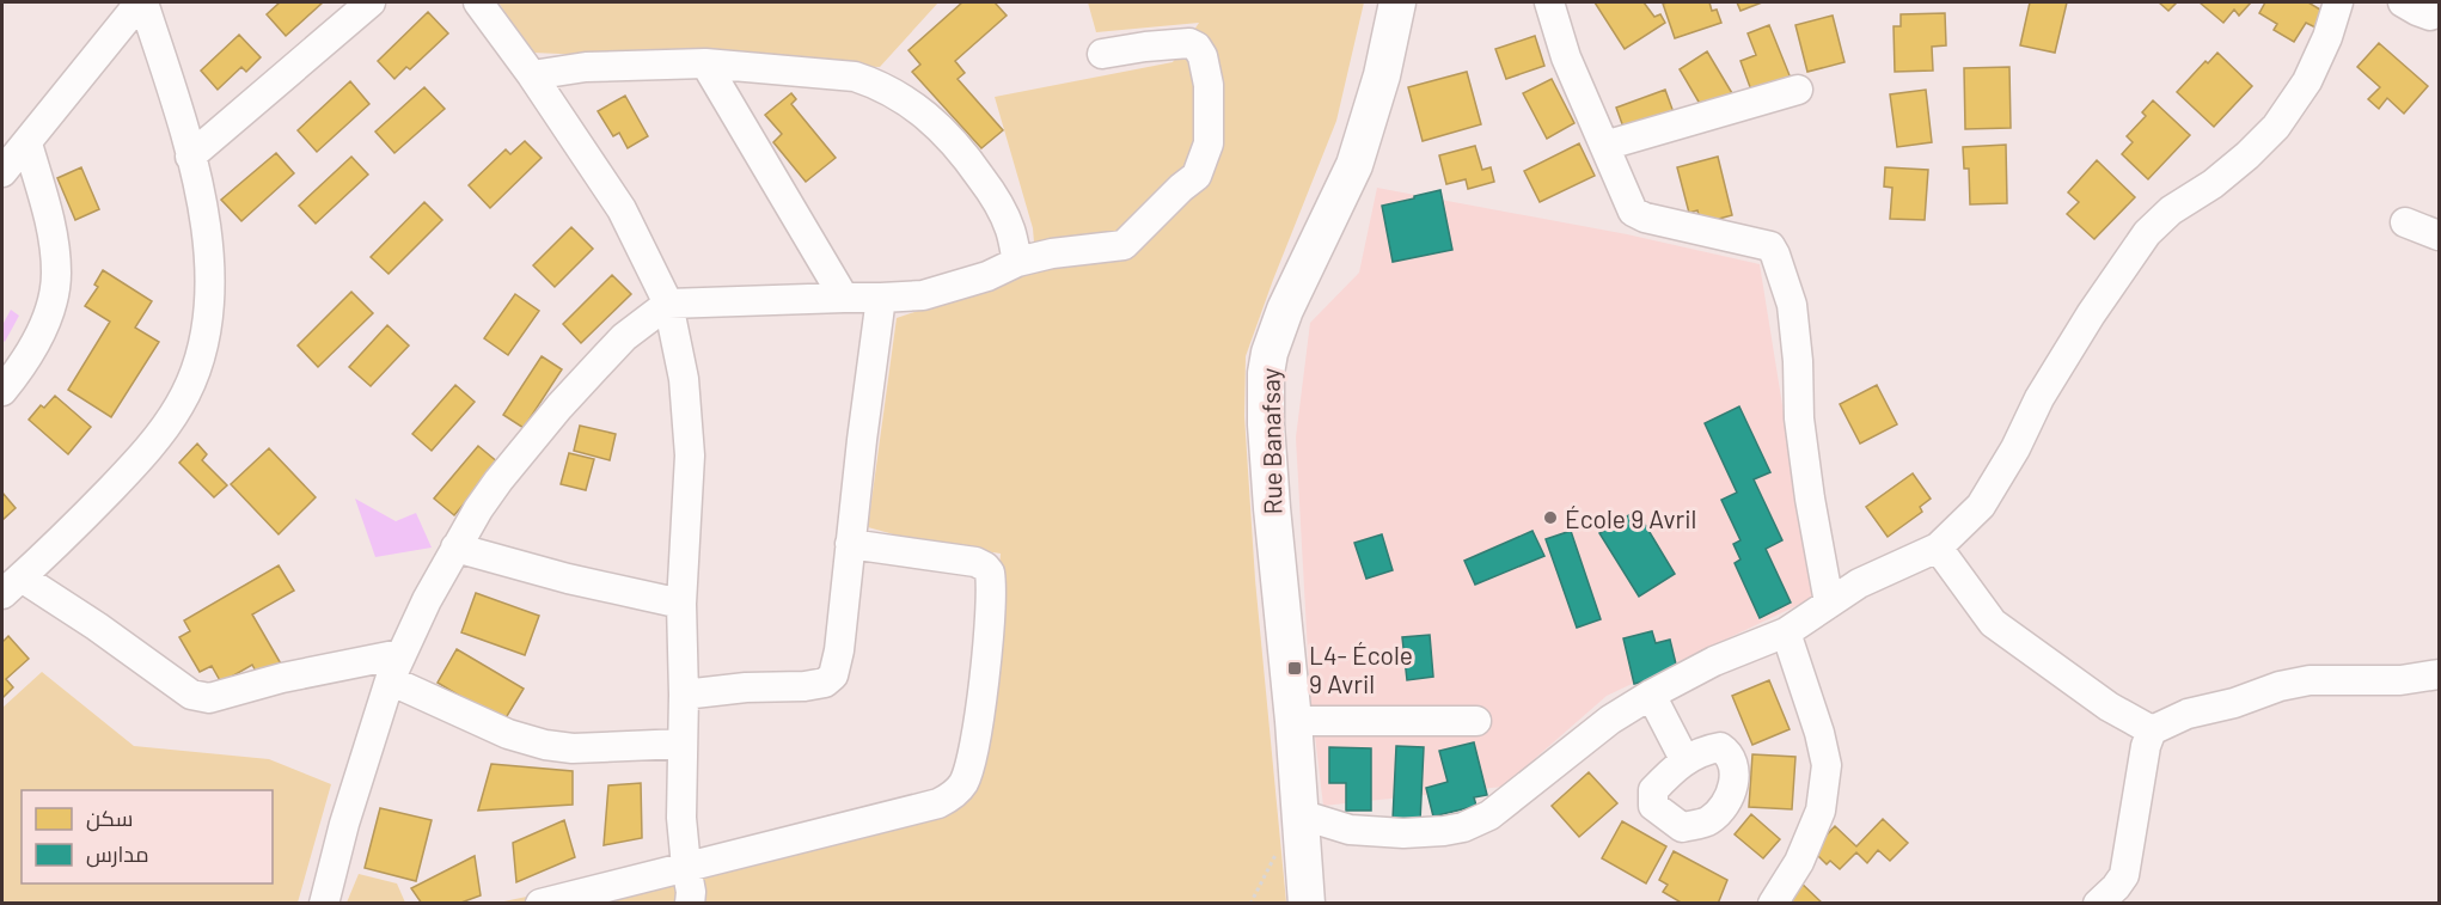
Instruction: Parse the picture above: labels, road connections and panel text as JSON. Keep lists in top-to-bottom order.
{
  "streets": {
    "main road": ["Rue Banafsay"]
  },
  "places": {
    "other": ["École 9 Avril"],
    "transit": ["L4- École 9 Avril"]
  },
  "legend": ["سكن", "مدارس"]
}
